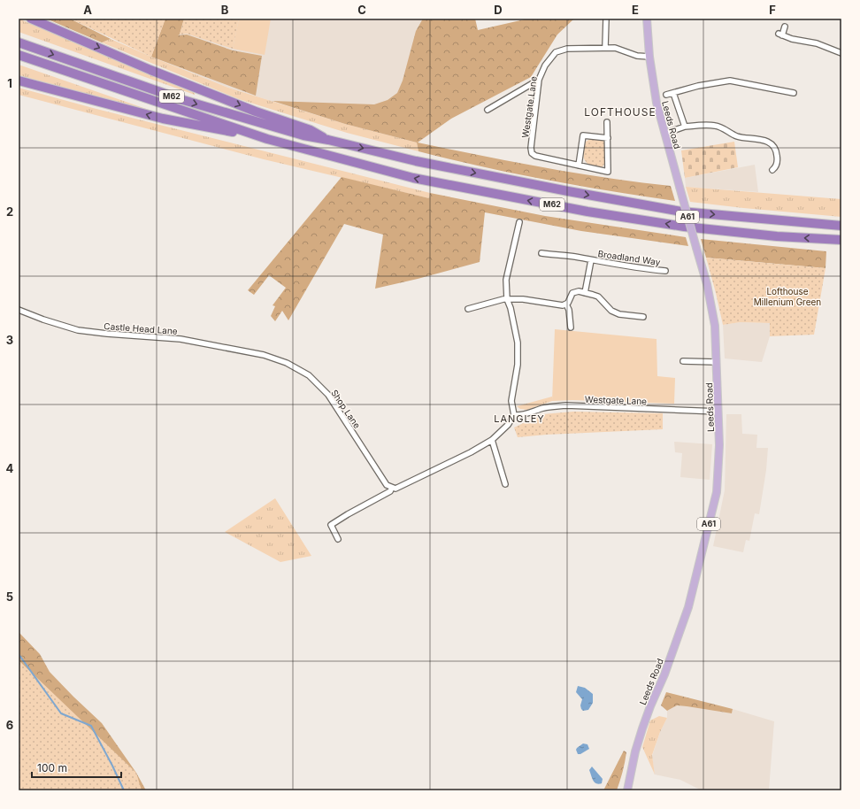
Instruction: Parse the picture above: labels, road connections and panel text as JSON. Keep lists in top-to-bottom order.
{
  "streets": {
    "highway": ["M62"],
    "main road": ["Leeds Road", "A61"],
    "street": [
      "Westgate Lane",
      "Broadland Way",
      "Castle Head Lane",
      "Shop Lane"
    ]
  },
  "crossings": [
    ["Westgate Lane", "Leeds Road"],
    ["Castle Head Lane", "Shop Lane"]
  ],
  "districts": ["LOFTHOUSE", "LANGLEY"],
  "parks": ["Lofthouse Millenium Green"],
  "scale_bar": "100 m",
  "grid": {
    "columns": [
      "A",
      "B",
      "C",
      "D",
      "E",
      "F"
    ],
    "rows": [
      "1",
      "2",
      "3",
      "4",
      "5",
      "6"
    ]
  }
}
